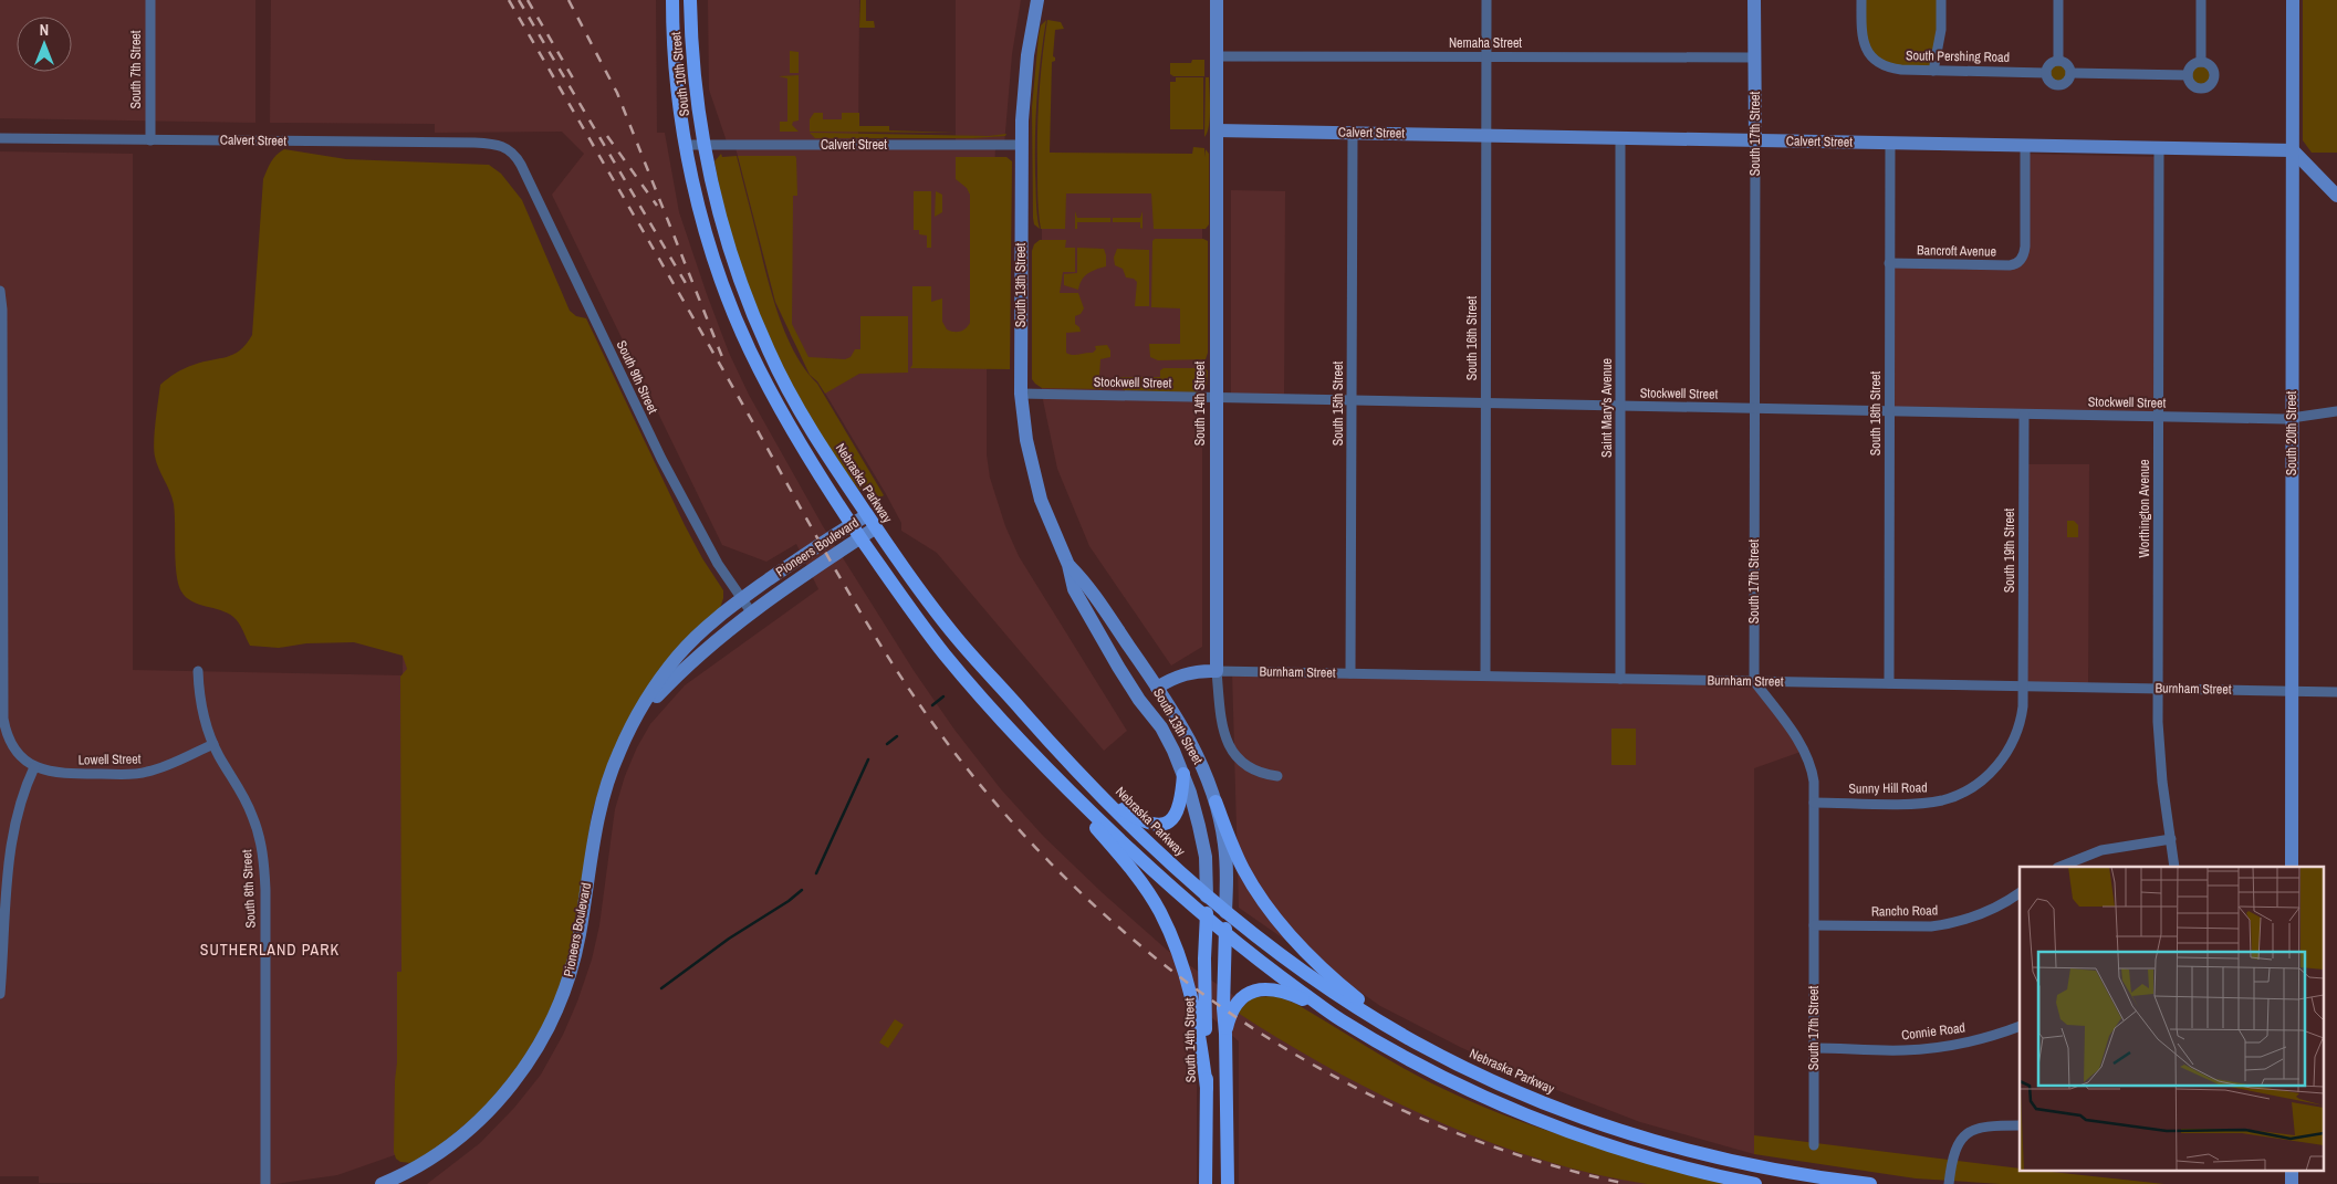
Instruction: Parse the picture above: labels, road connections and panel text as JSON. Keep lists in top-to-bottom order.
{
  "streets": {
    "main road": ["South 10th Street", "South 14th Street", "Nebraska Parkway"],
    "street": [
      "Nemaha Street",
      "South Pershing Road",
      "South 7th Street",
      "Calvert Street",
      "South 17th Street",
      "Bancroft Avenue",
      "South 13th Street",
      "South 16th Street",
      "South 9th Street",
      "Stockwell Street",
      "South 15th Street",
      "Saint Mary's Avenue",
      "South 18th Street",
      "South 20th Street",
      "Worthington Avenue",
      "Pioneers Boulevard",
      "South 19th Street",
      "Burnham Street",
      "Lowell Street",
      "Sunny Hill Road",
      "South 8th Street",
      "Rancho Road",
      "Connie Road"
    ]
  },
  "crossings": [
    ["Nemaha Street", "South 17th Street"],
    ["Nemaha Street", "South 16th Street"],
    ["Nemaha Street", "South 14th Street"],
    ["South 7th Street", "Calvert Street"],
    ["South 10th Street", "Calvert Street"],
    ["South 10th Street", "Nebraska Parkway"],
    ["Calvert Street", "South 17th Street"],
    ["Calvert Street", "Bancroft Avenue"],
    ["Calvert Street", "South 13th Street"],
    ["Calvert Street", "South 16th Street"],
    ["Calvert Street", "South 9th Street"],
    ["Calvert Street", "South 14th Street"],
    ["Calvert Street", "South 15th Street"],
    ["Calvert Street", "Saint Mary's Avenue"],
    ["Calvert Street", "South 18th Street"],
    ["Calvert Street", "South 20th Street"],
    ["Calvert Street", "Nebraska Parkway"],
    ["Calvert Street", "Worthington Avenue"],
    ["South 17th Street", "Stockwell Street"],
    ["South 17th Street", "Burnham Street"],
    ["South 17th Street", "Sunny Hill Road"],
    ["South 17th Street", "Rancho Road"],
    ["South 17th Street", "Connie Road"],
    ["Bancroft Avenue", "South 18th Street"],
    ["South 13th Street", "Stockwell Street"],
    ["South 13th Street", "South 14th Street"],
    ["South 13th Street", "Nebraska Parkway"],
    ["South 13th Street", "Burnham Street"],
    ["South 16th Street", "Stockwell Street"],
    ["South 16th Street", "Burnham Street"],
    ["South 9th Street", "Pioneers Boulevard"],
    ["Stockwell Street", "South 14th Street"],
    ["Stockwell Street", "South 15th Street"],
    ["Stockwell Street", "Saint Mary's Avenue"],
    ["Stockwell Street", "South 18th Street"],
    ["Stockwell Street", "South 20th Street"],
    ["Stockwell Street", "Worthington Avenue"],
    ["Stockwell Street", "South 19th Street"],
    ["South 14th Street", "Nebraska Parkway"],
    ["South 14th Street", "Burnham Street"],
    ["South 15th Street", "Burnham Street"],
    ["Saint Mary's Avenue", "Burnham Street"],
    ["South 18th Street", "Burnham Street"],
    ["South 20th Street", "Burnham Street"],
    ["Nebraska Parkway", "Pioneers Boulevard"],
    ["Worthington Avenue", "Burnham Street"],
    ["South 19th Street", "Burnham Street"],
    ["South 19th Street", "Sunny Hill Road"],
    ["Burnham Street", "Sunny Hill Road"],
    ["Lowell Street", "South 8th Street"]
  ],
  "districts": ["SUTHERLAND PARK"],
  "north": "top"
}
